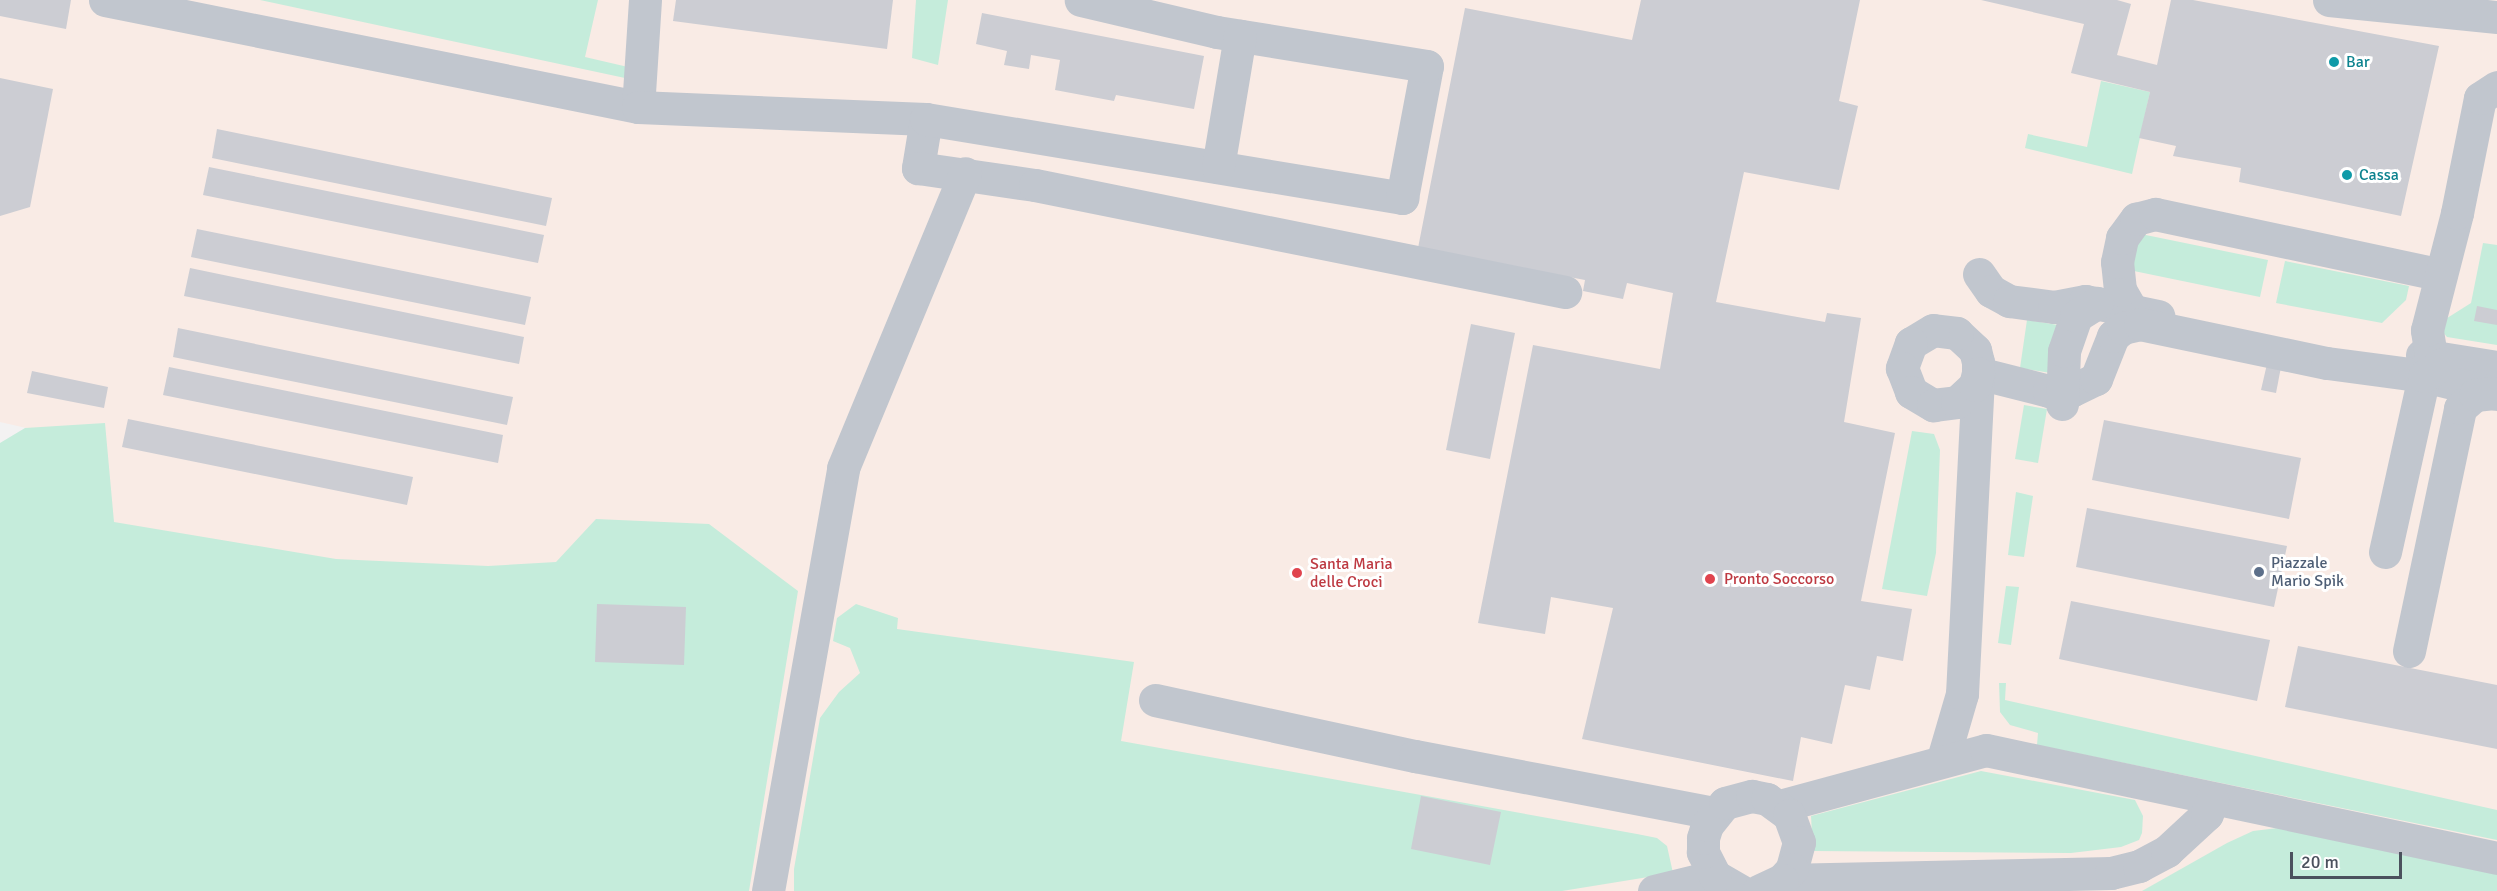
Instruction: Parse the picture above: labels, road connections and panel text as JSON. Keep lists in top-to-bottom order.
{
  "places": [
    "Bar",
    "Cassa",
    "Piazzale Mario Spik",
    "Santa Maria delle Croci",
    "Pronto Soccorso"
  ],
  "scale_bar": "20 m"
}
